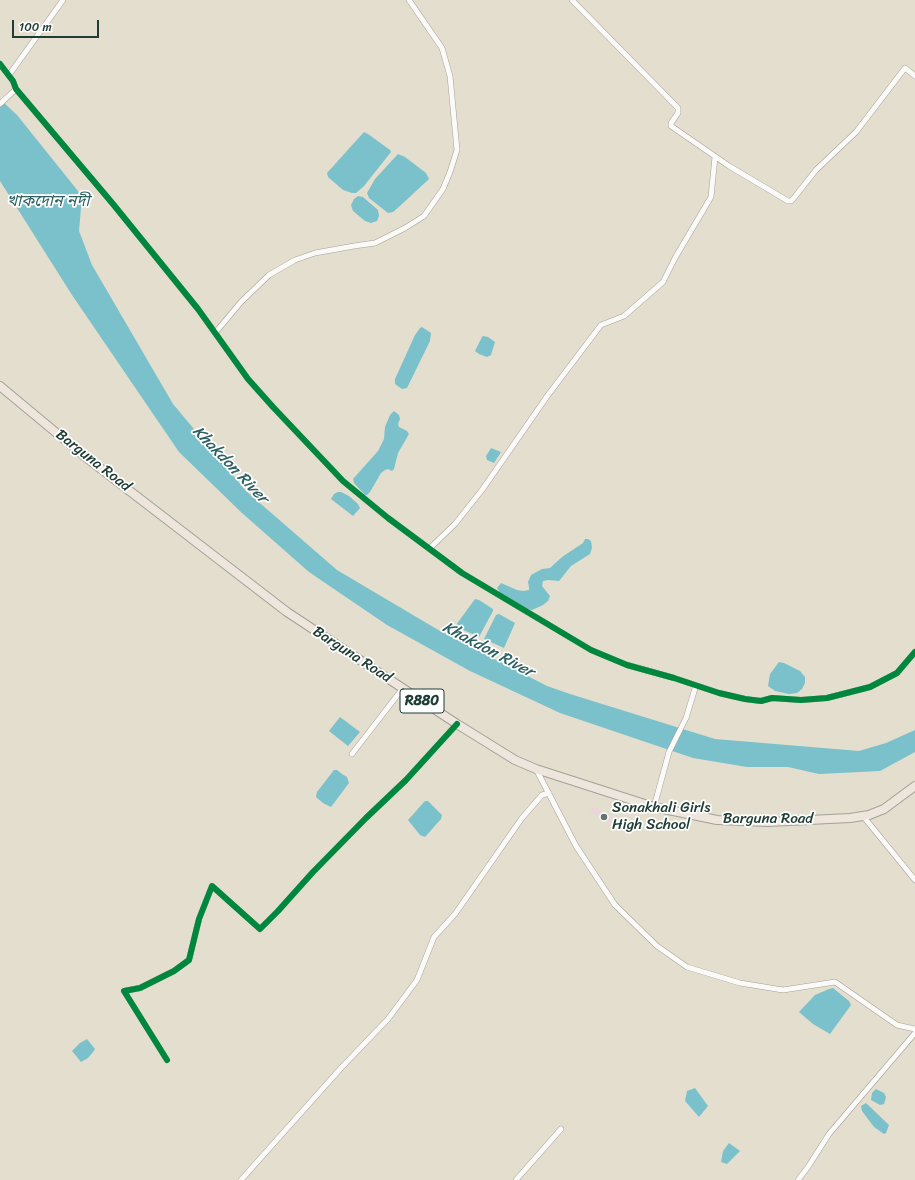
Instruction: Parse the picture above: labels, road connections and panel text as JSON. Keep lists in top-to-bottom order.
{
  "streets": {
    "main road": ["Barguna Road", "R880"]
  },
  "water": ["খাকদোন নদী", "Khakdon River"],
  "places": ["Sonakhali Girls High School"],
  "scale_bar": "100 m"
}
